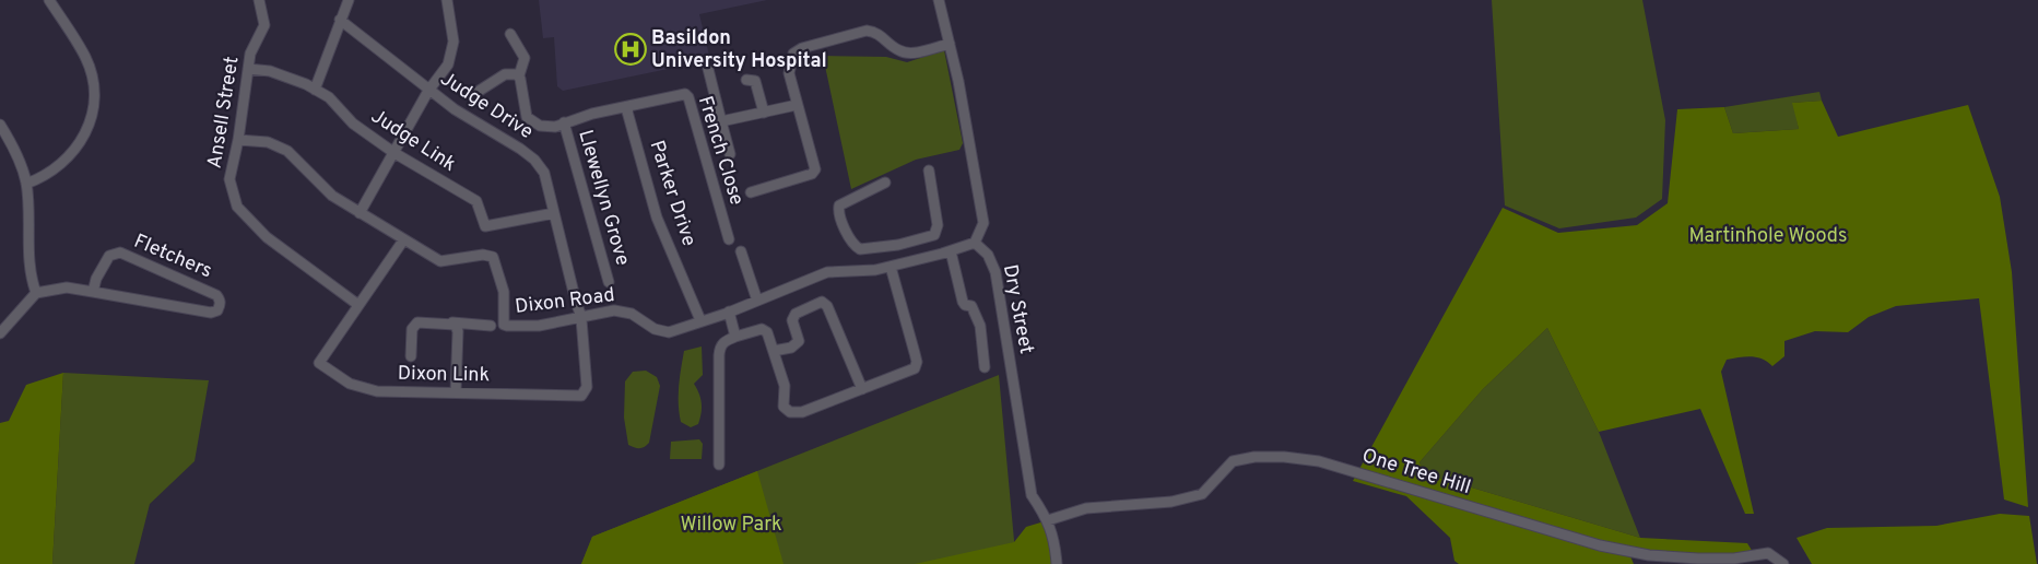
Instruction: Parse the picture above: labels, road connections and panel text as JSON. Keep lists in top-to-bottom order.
{
  "streets": {
    "street": [
      "Judge Drive",
      "Ansell Street",
      "Judge Link",
      "French Close",
      "Parker Drive",
      "Llewellyn Grove",
      "Fletchers",
      "Dixon Road",
      "Dry Street",
      "Dixon Link",
      "One Tree Hill"
    ]
  },
  "crossings": [
    ["Judge Drive", "Judge Link"],
    ["Judge Drive", "Dixon Road"],
    ["Judge Drive", "Dixon Link"],
    ["Ansell Street", "Judge Link"],
    ["Ansell Street", "Dixon Road"],
    ["Ansell Street", "Dixon Link"],
    ["French Close", "Parker Drive"],
    ["Parker Drive", "Dixon Road"],
    ["Dixon Road", "Dry Street"],
    ["Dixon Road", "Dixon Link"],
    ["Dry Street", "One Tree Hill"]
  ],
  "parks": ["Martinhole Woods", "Willow Park"],
  "places": {
    "hospital": ["Basildon University Hospital"]
  }
}
